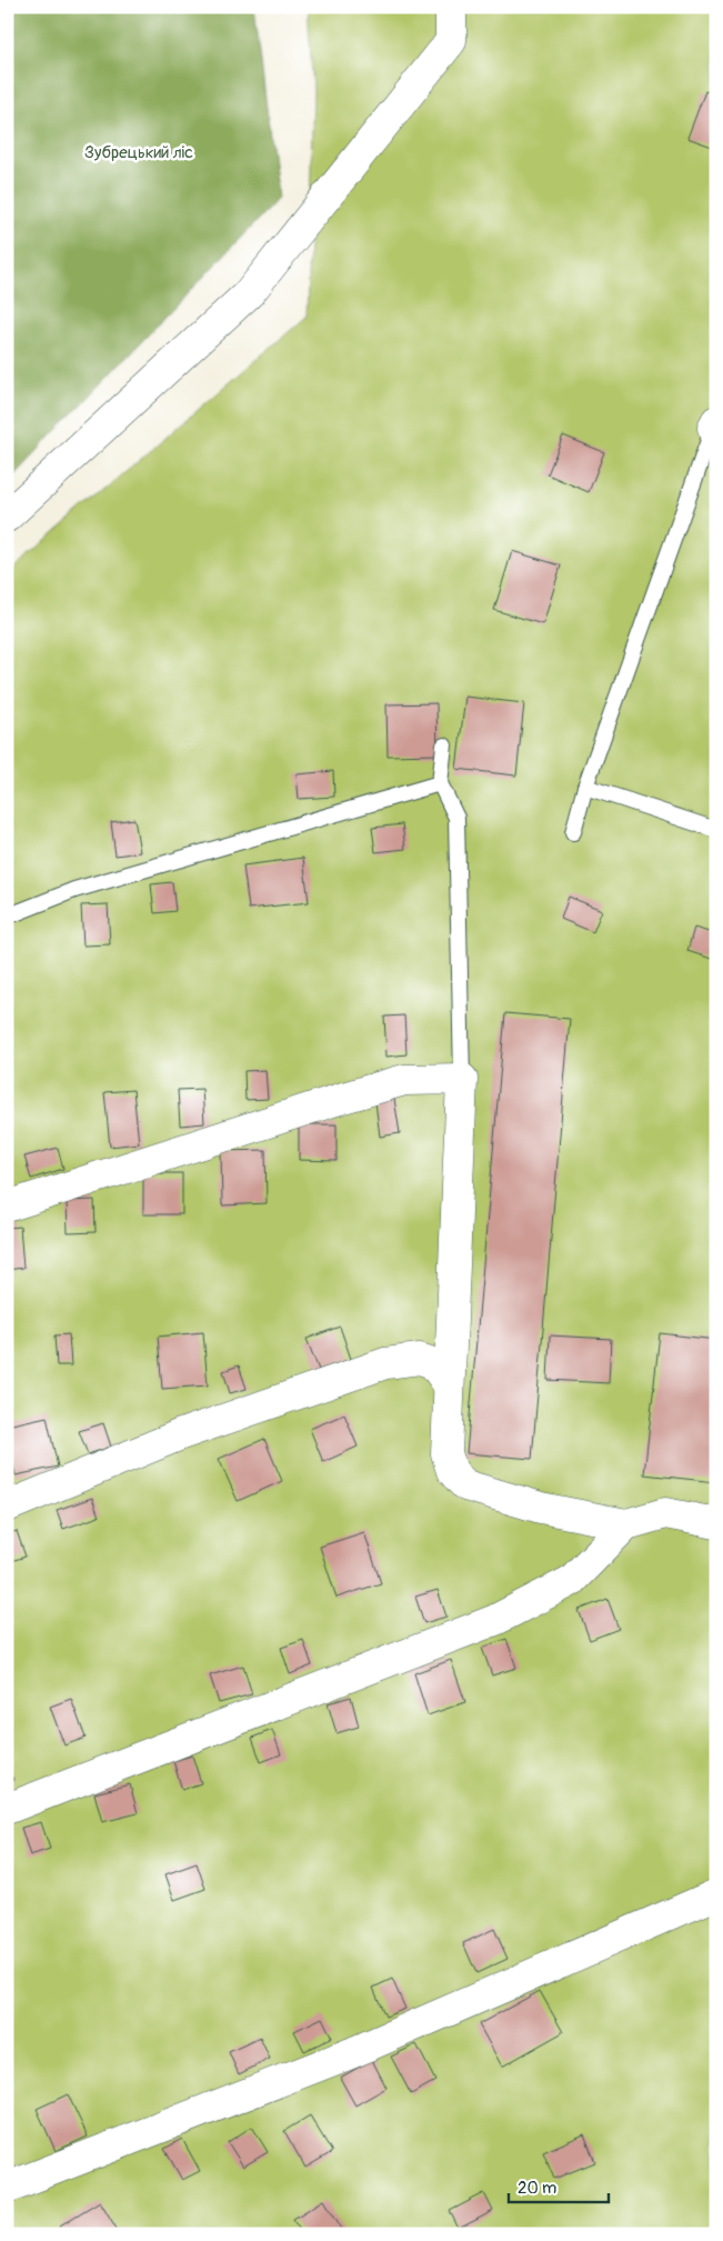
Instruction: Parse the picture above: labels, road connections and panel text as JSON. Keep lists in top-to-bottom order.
{
  "parks": ["Зубрецький ліс"],
  "scale_bar": "20 m"
}
